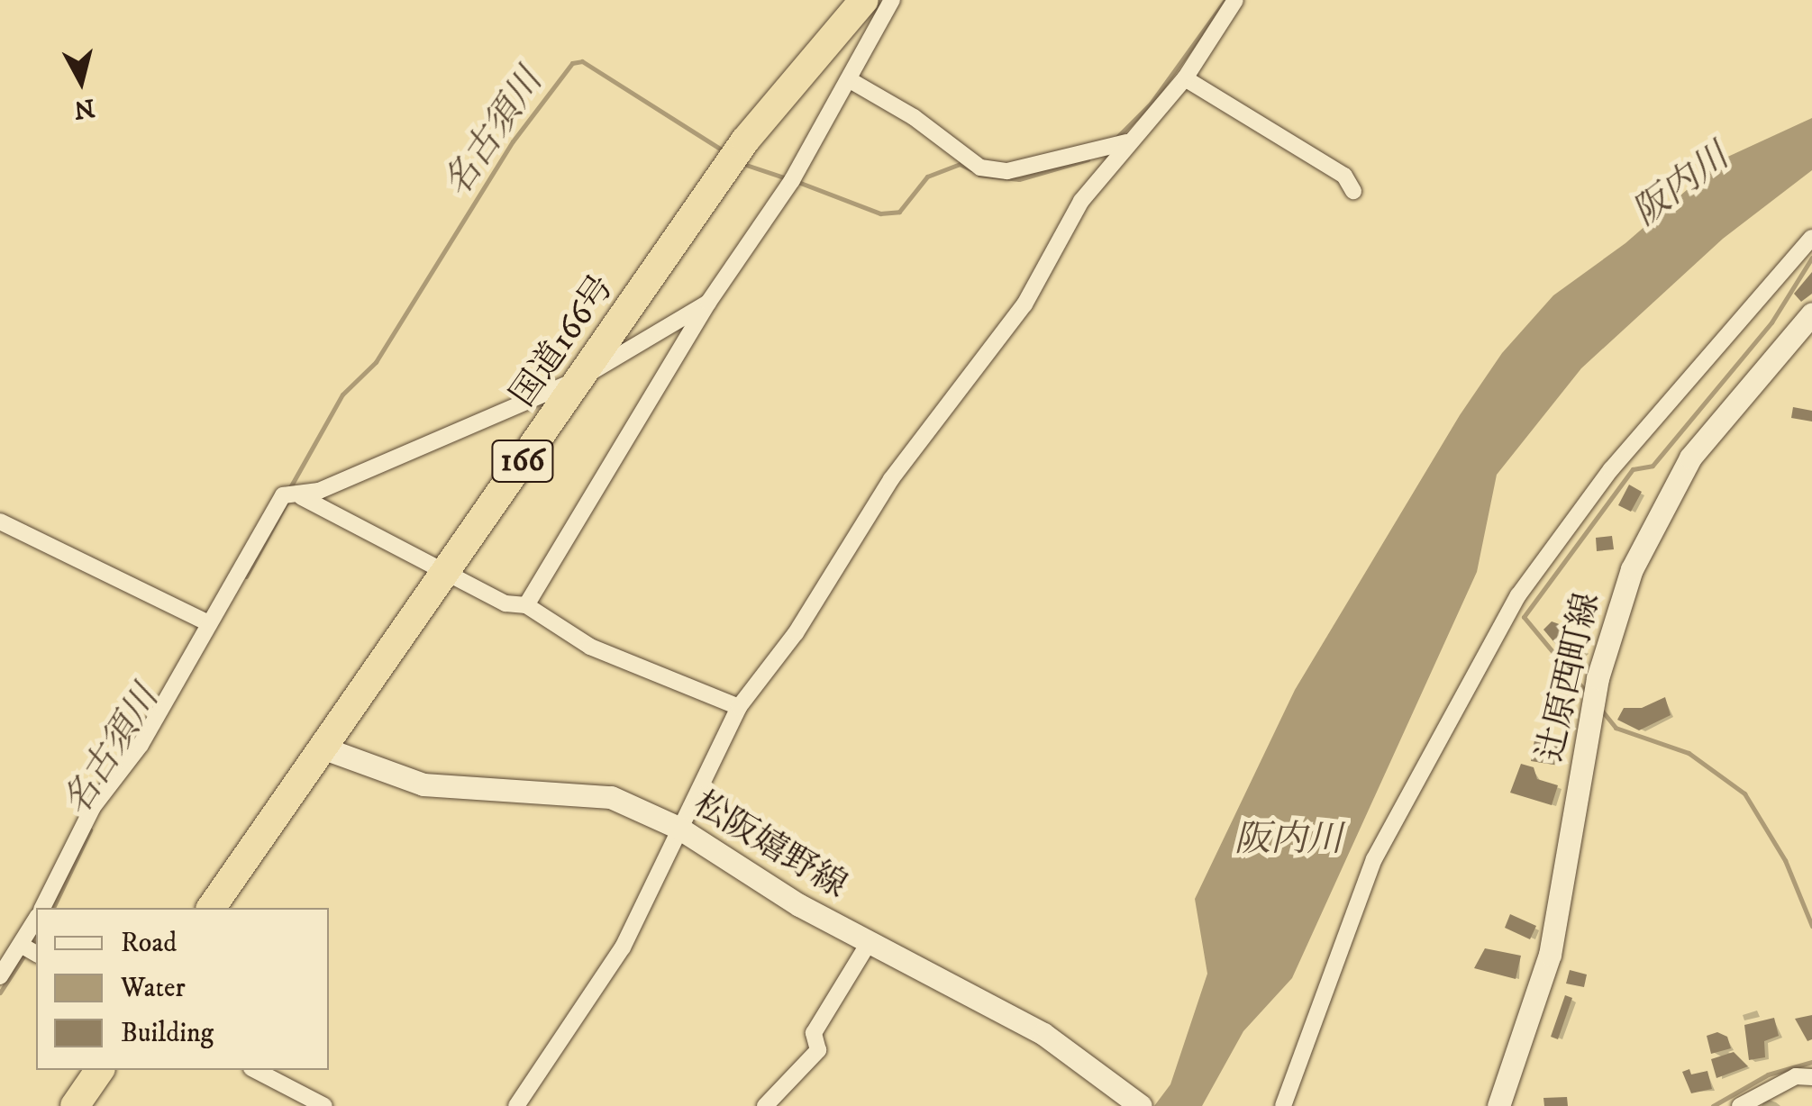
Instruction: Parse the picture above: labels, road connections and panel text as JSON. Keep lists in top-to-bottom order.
{
  "streets": {
    "highway": ["国道166号", "166"],
    "main road": ["辻原西町線", "松阪嬉野線"]
  },
  "crossings": [
    ["国道166号", "松阪嬉野線"]
  ],
  "water": ["名古須川", "阪内川"],
  "legend": ["Road", "Water", "Building"],
  "north": "bottom"
}
